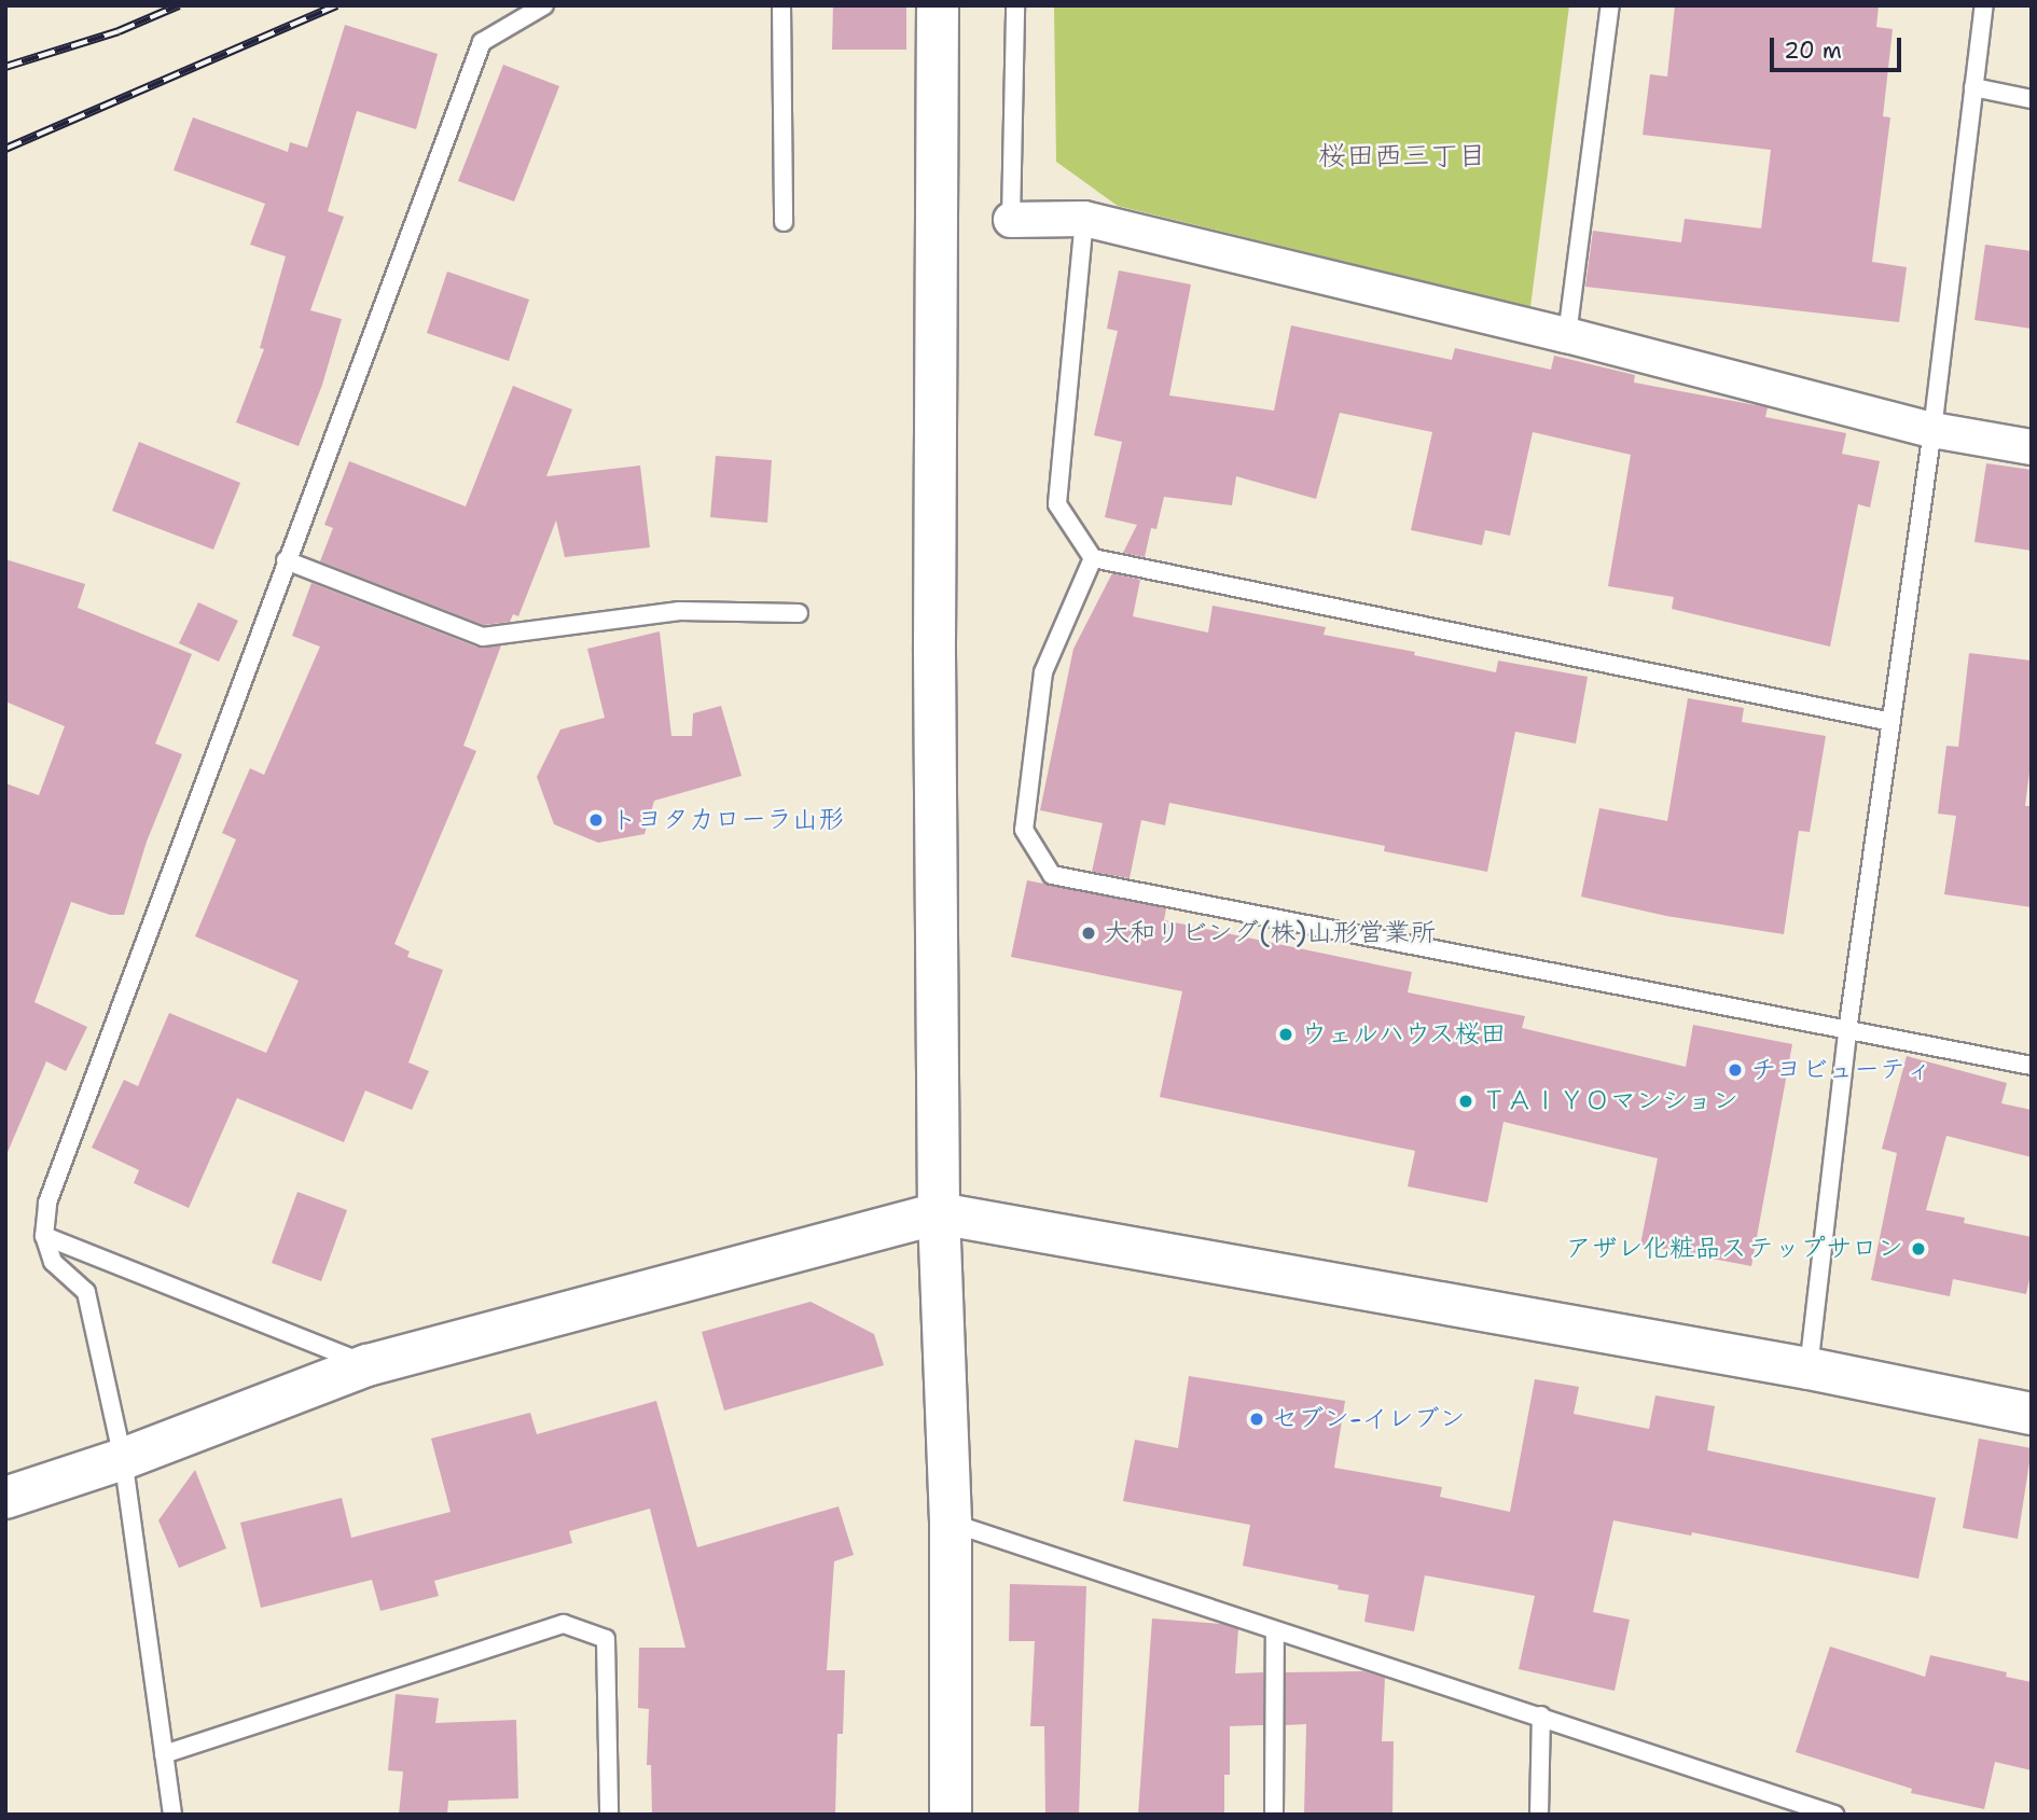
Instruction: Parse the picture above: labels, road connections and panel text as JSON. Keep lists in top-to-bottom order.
{
  "districts": ["桜田西三丁目"],
  "places": [
    "トヨタカローラ山形",
    "大和リビング(株)山形営業所",
    "ウェルハウス桜田",
    "チヨビューティ",
    "ＴＡＩＹＯマンション",
    "アザレ化粧品ステップサロン",
    "セブン-イレブン"
  ],
  "scale_bar": "20 m"
}
